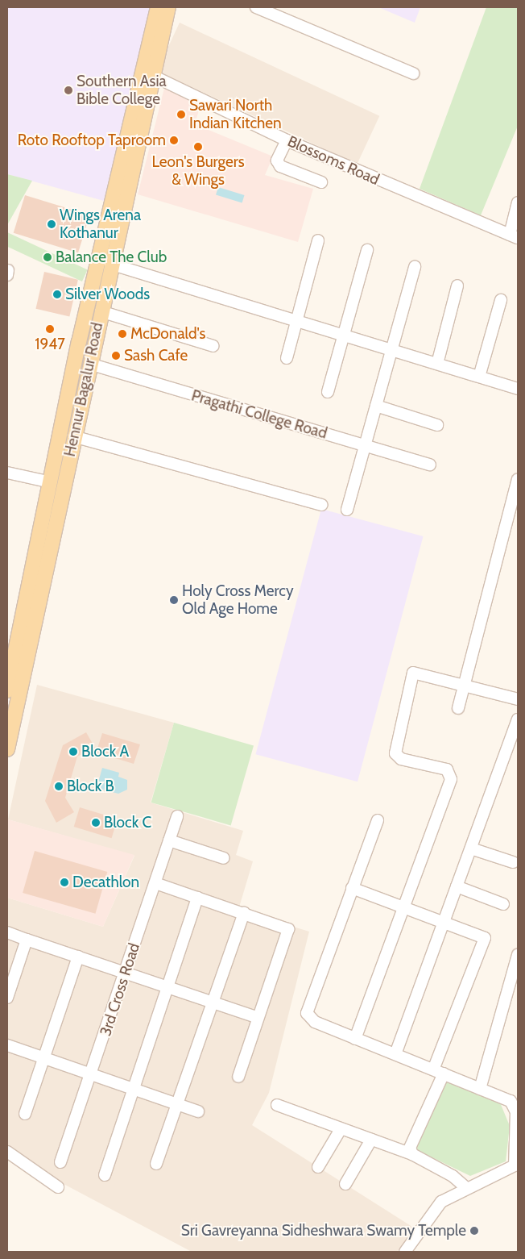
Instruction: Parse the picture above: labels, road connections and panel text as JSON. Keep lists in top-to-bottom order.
{
  "streets": {
    "main road": ["Hennur Bagalur Road"],
    "street": ["Blossoms Road", "Pragathi College Road", "3rd Cross Road"]
  },
  "crossings": [
    ["Blossoms Road", "Hennur Bagalur Road"],
    ["Hennur Bagalur Road", "Pragathi College Road"]
  ],
  "places": [
    "Southern Asia Bible College",
    "Sawari North Indian Kitchen",
    "Roto Rooftop Taproom",
    "Leon's Burgers & Wings",
    "Wings Arena Kothanur",
    "Balance The Club",
    "Silver Woods",
    "1947",
    "McDonald's",
    "Sash Cafe",
    "Holy Cross Mercy Old Age Home",
    "Block A",
    "Block B",
    "Block C",
    "Decathlon",
    "Sri Gavreyanna Sidheshwara Swamy Temple"
  ]
}
